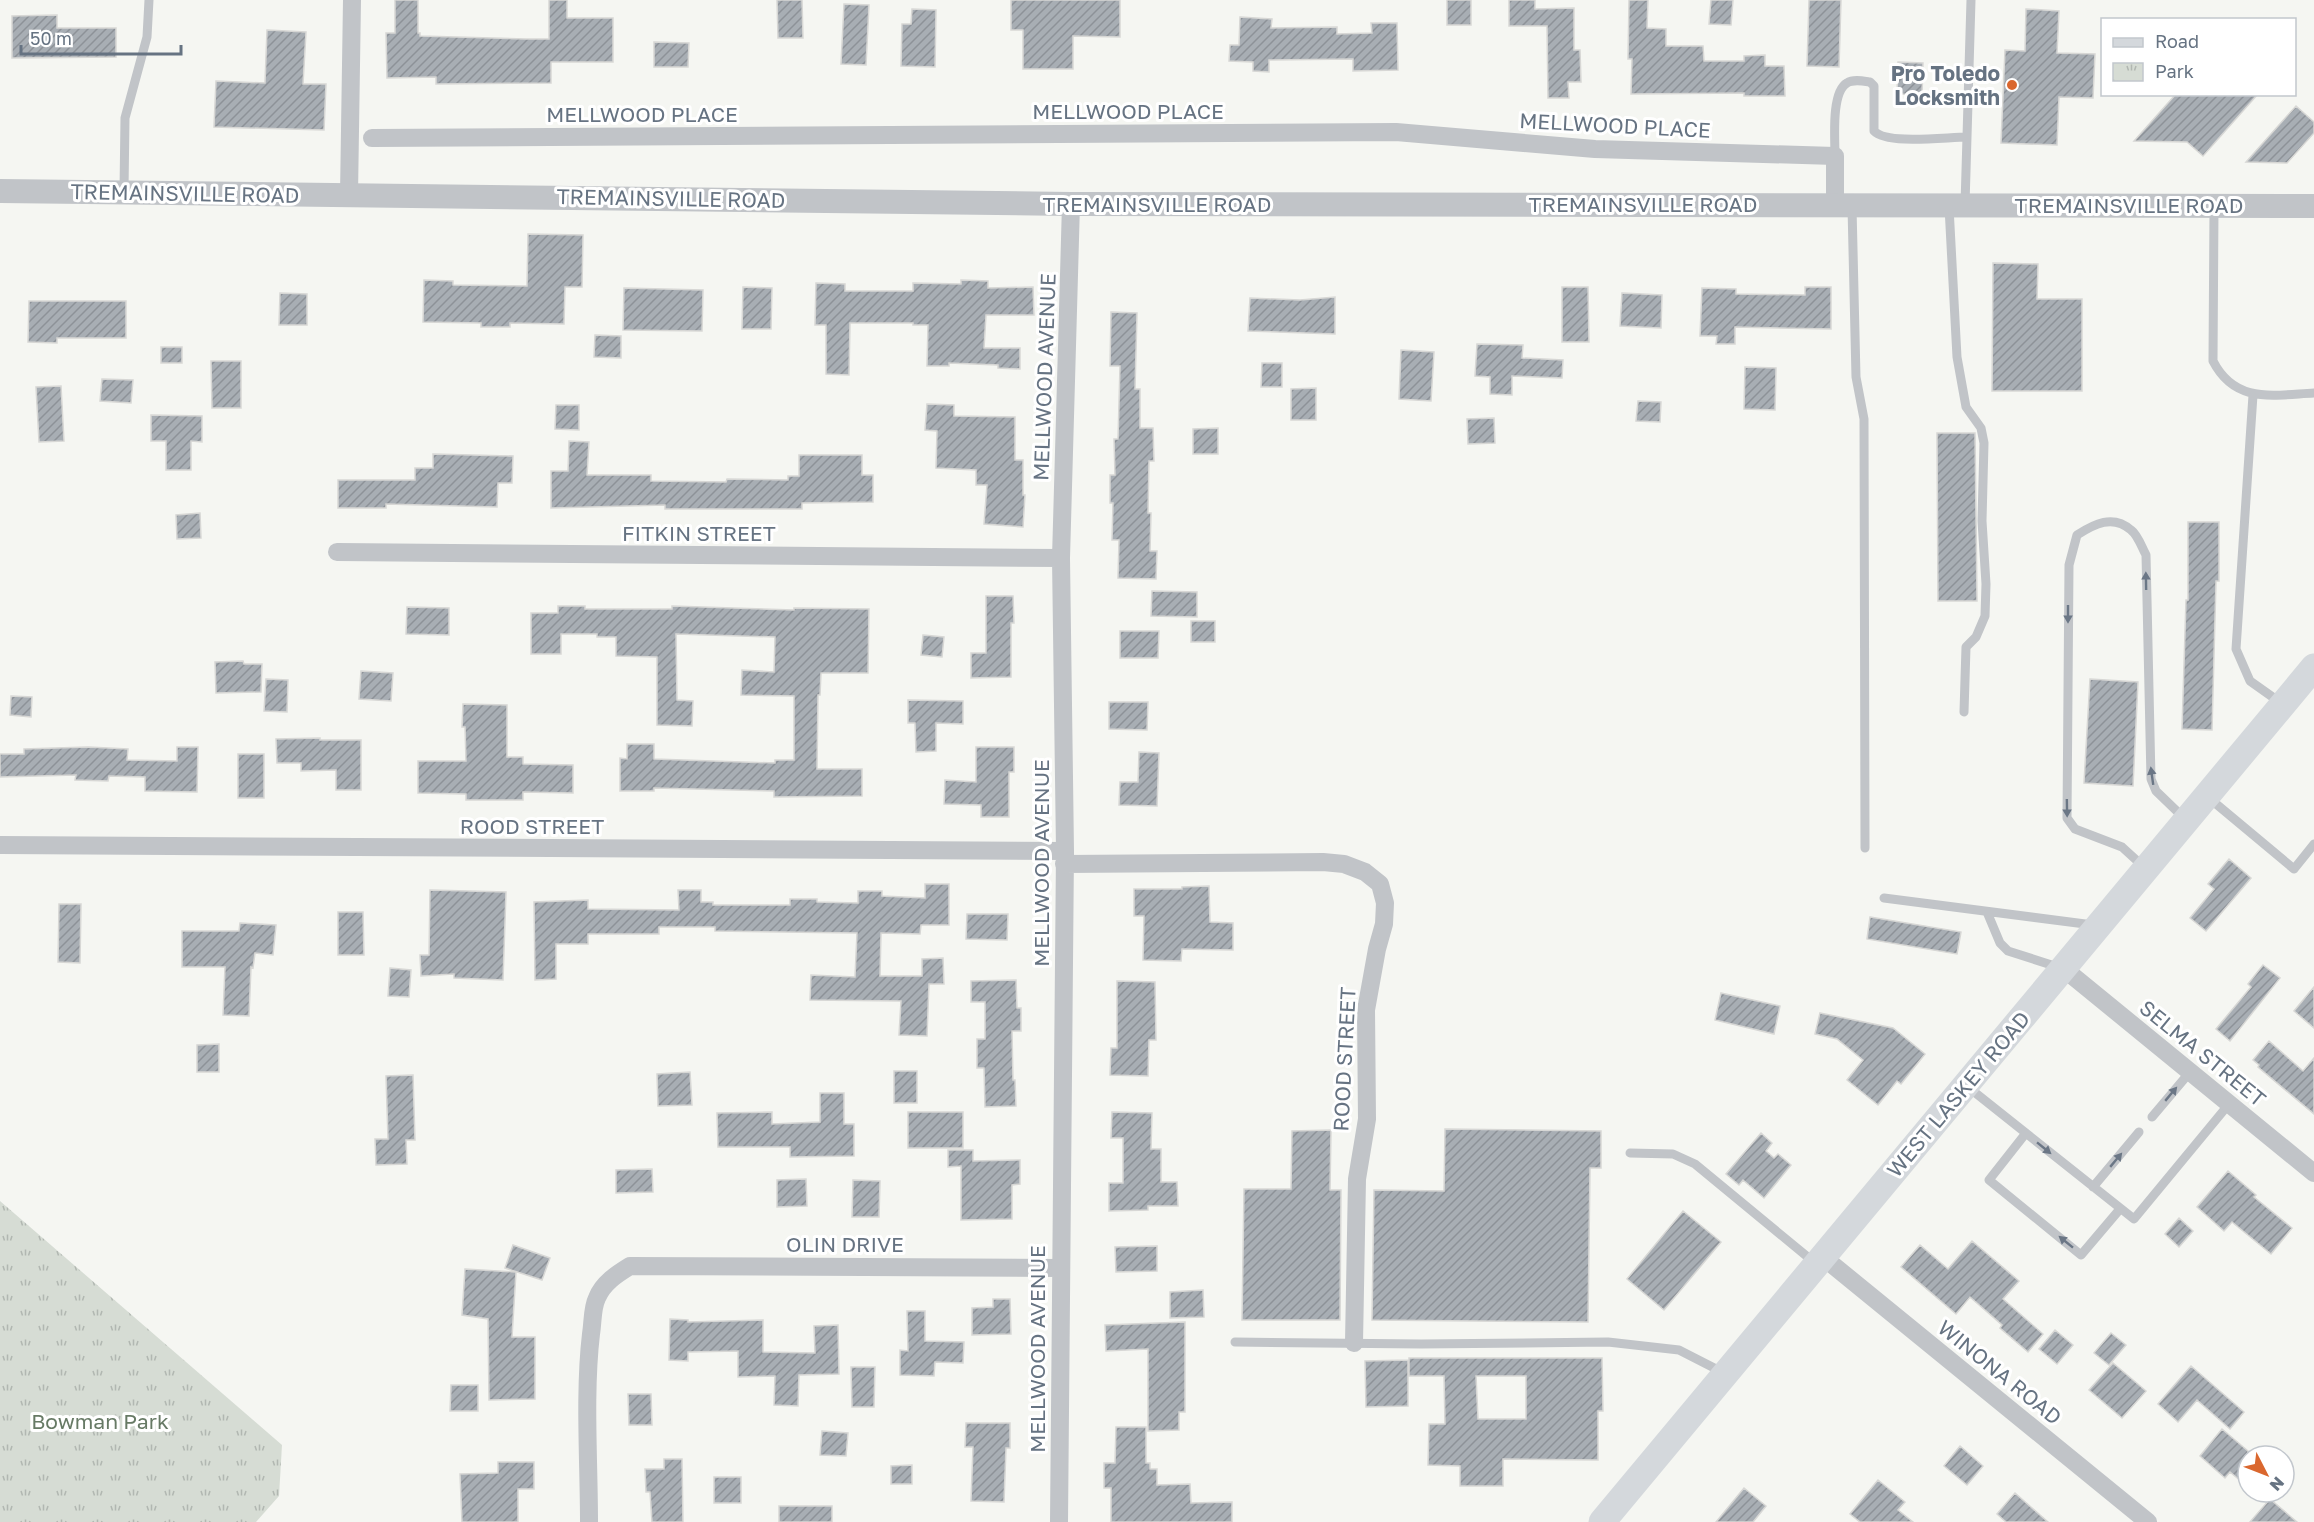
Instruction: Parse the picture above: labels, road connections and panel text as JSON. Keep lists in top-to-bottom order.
{
  "streets": {
    "main road": ["WEST LASKEY ROAD"],
    "street": [
      "MELLWOOD PLACE",
      "TREMAINSVILLE ROAD",
      "MELLWOOD AVENUE",
      "FITKIN STREET",
      "ROOD STREET",
      "SELMA STREET",
      "OLIN DRIVE",
      "WINONA ROAD"
    ]
  },
  "crossings": [
    ["TREMAINSVILLE ROAD", "MELLWOOD AVENUE"],
    ["MELLWOOD AVENUE", "FITKIN STREET"],
    ["MELLWOOD AVENUE", "ROOD STREET"],
    ["MELLWOOD AVENUE", "OLIN DRIVE"],
    ["SELMA STREET", "WEST LASKEY ROAD"],
    ["WEST LASKEY ROAD", "WINONA ROAD"]
  ],
  "parks": ["Bowman Park"],
  "places": ["Pro Toledo Locksmith"],
  "legend": ["Road", "Park"],
  "scale_bar": "50 m",
  "north": "bottom right"
}
